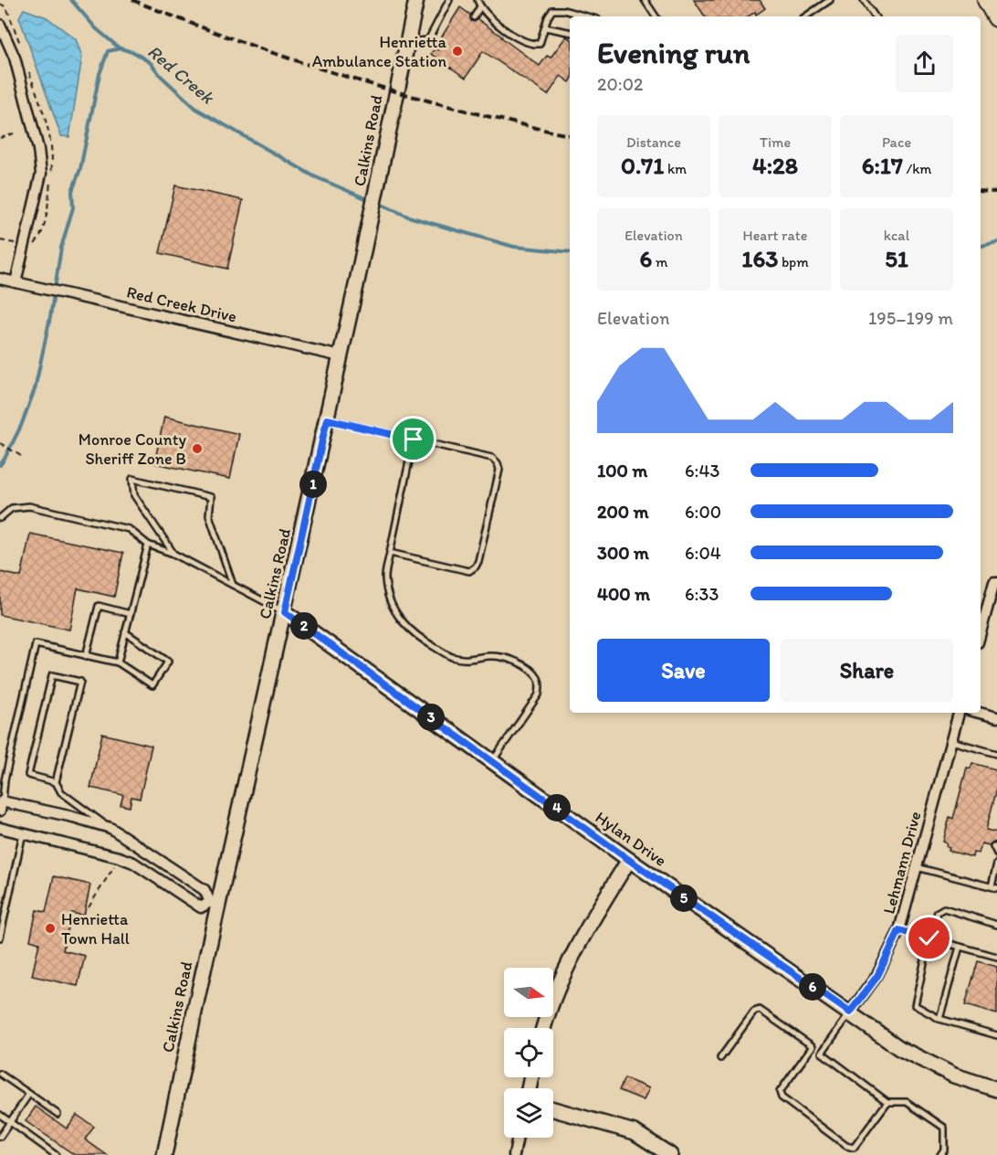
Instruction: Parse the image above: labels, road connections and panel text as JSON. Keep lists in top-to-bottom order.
{
  "streets": {
    "main road": ["Calkins Road", "Hylan Drive"],
    "street": ["Red Creek Drive", "Lehmann Drive"]
  },
  "crossings": [
    ["Calkins Road", "Red Creek Drive"],
    ["Calkins Road", "Hylan Drive"],
    ["Hylan Drive", "Lehmann Drive"]
  ],
  "water": ["Red Creek"],
  "places": ["Henrietta Ambulance Station", "Monroe County Sheriff Zone B", "Henrietta Town Hall"],
  "north": "right",
  "page": {
    "heading": ["Evening run", "20:02"],
    "stats": [
      ["Distance", "0.71 km"],
      ["Time", "4:28"],
      ["Pace", "6:17 /km"],
      ["Elevation", "6 m"],
      ["Heart rate", "163 bpm"],
      ["kcal", "51"]
    ],
    "chart": ["Elevation", "195–199 m"],
    "list": [
      {
        "name": "100 m",
        "note": "6:43"
      },
      {
        "name": "200 m",
        "note": "6:00"
      },
      {
        "name": "300 m",
        "note": "6:04"
      },
      {
        "name": "400 m",
        "note": "6:33"
      }
    ],
    "pins": [
      "1",
      "2",
      "3",
      "4",
      "5",
      "6"
    ],
    "buttons": ["Save", "Share"]
  }
}
